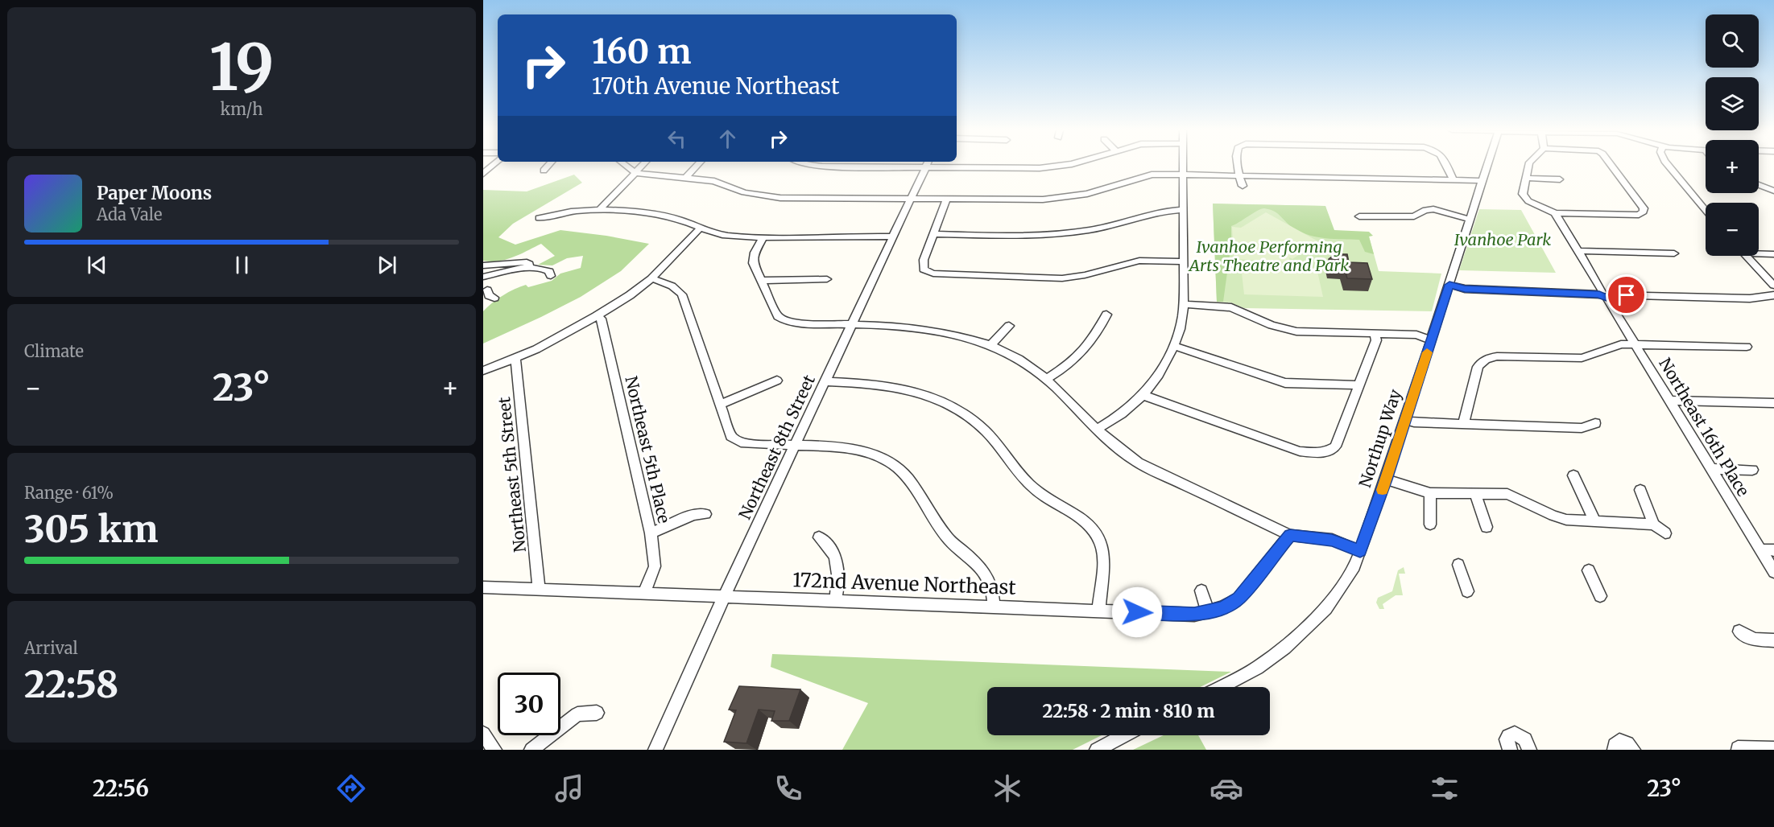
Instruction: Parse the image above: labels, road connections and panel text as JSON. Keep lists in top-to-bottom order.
{
  "streets": {
    "street": [
      "Northeast 16th Place",
      "Northup Way",
      "Northeast 8th Street",
      "Northeast 5th Place",
      "Northeast 5th Street",
      "172nd Avenue Northeast"
    ]
  },
  "crossings": [
    ["Northeast 8th Street", "172nd Avenue Northeast"],
    ["Northeast 5th Place", "172nd Avenue Northeast"],
    ["Northeast 5th Street", "172nd Avenue Northeast"]
  ],
  "parks": ["Ivanhoe Park", "Ivanhoe Performing Arts Theatre and Park"],
  "page": {
    "tile": [
      ["19", "km/h"],
      "Climate",
      ["Range · 61%", "305 km"],
      ["Arrival", "22:58"]
    ],
    "map_buttons": ["+", "−"],
    "turn": ["160 m", "170th Avenue Northeast"],
    "song": ["Paper Moons", "Ada Vale"],
    "heat": ["−", "23°", "+"],
    "limit": "30",
    "trip": "22:58 · 2 min · 810 m",
    "tabs": ["22:56", "23°"]
  }
}
